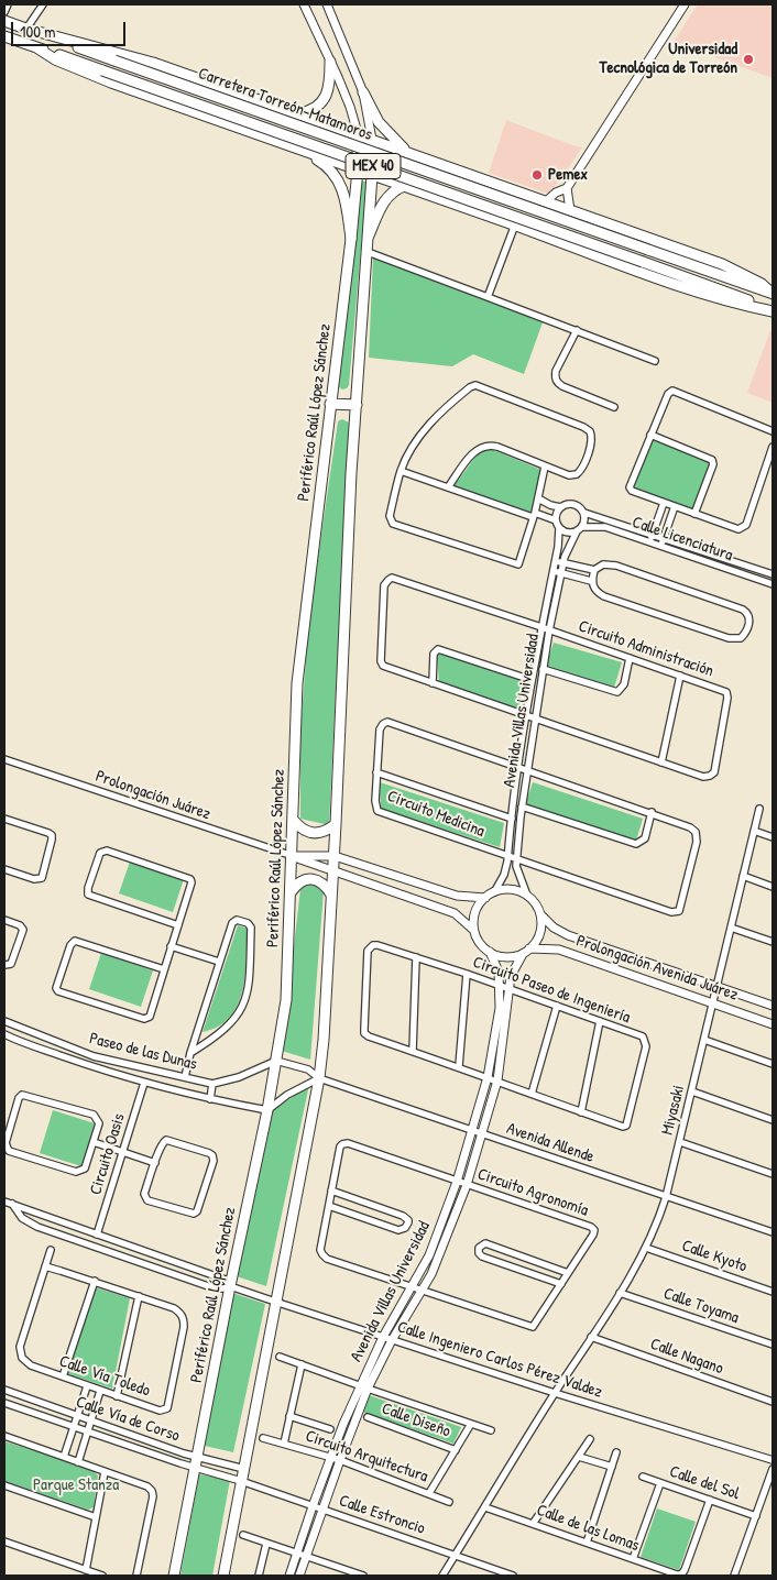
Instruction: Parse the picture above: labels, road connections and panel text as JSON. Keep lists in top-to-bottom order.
{
  "streets": {
    "main road": ["Carretera Torreón-Matamoros", "MEX 40", "Periférico Raúl López Sánchez"],
    "street": [
      "Calle Licenciatura",
      "Circuito Administración",
      "Avenida Villas Universidad",
      "Prolongación Juárez",
      "Circuito Medicina",
      "Prolongación Avenida Juárez",
      "Circuito Paseo de Ingeniería",
      "Paseo de las Dunas",
      "Miyasaki",
      "Avenida Allende",
      "Circuito Oasis",
      "Circuito Agronomía",
      "Calle Kyoto",
      "Calle Toyama",
      "Calle Nagano",
      "Calle Ingeniero Carlos Pérez Valdez",
      "Calle Vía Toledo",
      "Calle Vía de Corso",
      "Calle Diseño",
      "Circuito Arquitectura",
      "Calle del Sol",
      "Calle Estroncio",
      "Calle de las Lomas"
    ]
  },
  "crossings": [
    ["Periférico Raúl López Sánchez", "Prolongación Juárez"],
    ["Periférico Raúl López Sánchez", "Paseo de las Dunas"],
    ["Periférico Raúl López Sánchez", "Avenida Allende"],
    ["Periférico Raúl López Sánchez", "Calle Ingeniero Carlos Pérez Valdez"],
    ["Periférico Raúl López Sánchez", "Calle Vía de Corso"],
    ["Calle Licenciatura", "Avenida Villas Universidad"],
    ["Circuito Administración", "Avenida Villas Universidad"],
    ["Avenida Villas Universidad", "Circuito Medicina"],
    ["Avenida Villas Universidad", "Prolongación Avenida Juárez"],
    ["Avenida Villas Universidad", "Circuito Paseo de Ingeniería"],
    ["Avenida Villas Universidad", "Avenida Allende"],
    ["Avenida Villas Universidad", "Circuito Agronomía"],
    ["Avenida Villas Universidad", "Calle Ingeniero Carlos Pérez Valdez"],
    ["Avenida Villas Universidad", "Circuito Arquitectura"],
    ["Avenida Villas Universidad", "Calle Estroncio"],
    ["Prolongación Avenida Juárez", "Miyasaki"],
    ["Paseo de las Dunas", "Avenida Allende"],
    ["Paseo de las Dunas", "Circuito Oasis"],
    ["Miyasaki", "Avenida Allende"],
    ["Miyasaki", "Calle Kyoto"],
    ["Miyasaki", "Calle Toyama"],
    ["Miyasaki", "Calle Nagano"],
    ["Miyasaki", "Calle Ingeniero Carlos Pérez Valdez"],
    ["Miyasaki", "Calle Estroncio"],
    ["Miyasaki", "Calle de las Lomas"],
    ["Circuito Oasis", "Calle Ingeniero Carlos Pérez Valdez"],
    ["Calle Vía de Corso", "Calle Estroncio"],
    ["Calle Diseño", "Circuito Arquitectura"],
    ["Calle del Sol", "Calle de las Lomas"]
  ],
  "parks": ["Parque Stanza"],
  "places": ["Universidad Tecnológica de Torreón", "Pemex"],
  "scale_bar": "100 m"
}
